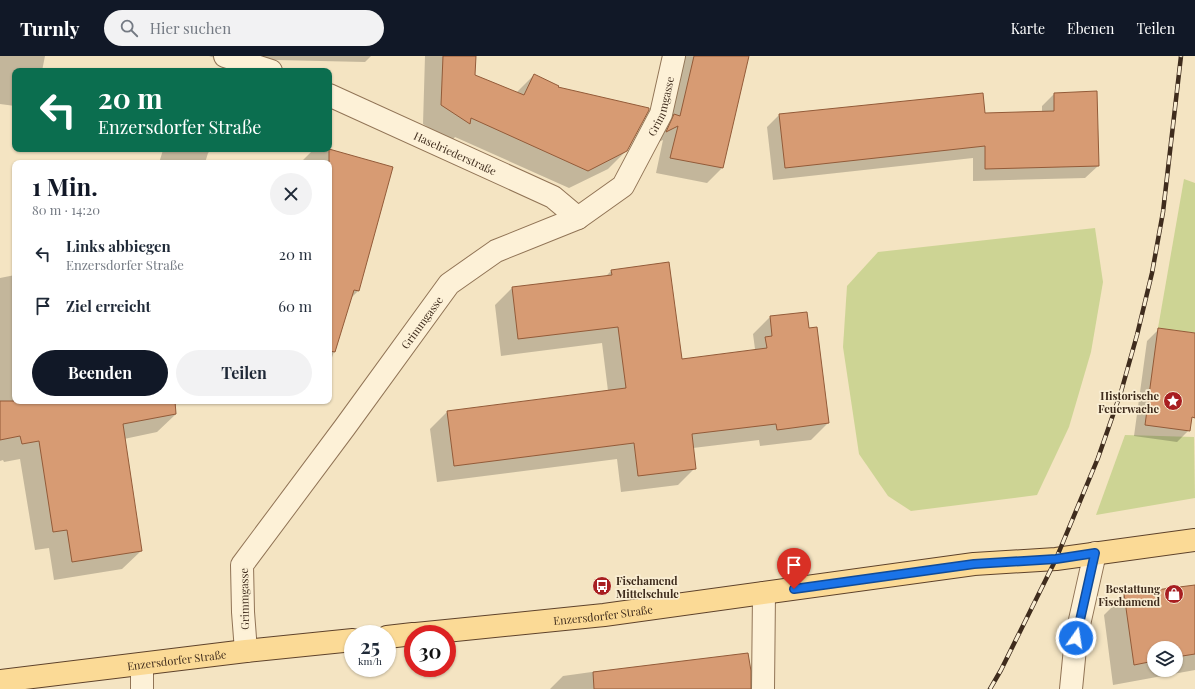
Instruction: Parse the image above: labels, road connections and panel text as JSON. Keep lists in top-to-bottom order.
{
  "streets": {
    "main road": ["Enzersdorfer Straße"],
    "street": ["Grimmgasse", "Haselriederstraße"]
  },
  "crossings": [
    ["Grimmgasse", "Haselriederstraße"],
    ["Grimmgasse", "Enzersdorfer Straße"]
  ],
  "places": {
    "place": ["Historische Feuerwache"],
    "bus stop": ["Fischamend Mittelschule"],
    "shop": ["Bestattung Fischamend"]
  },
  "page": {
    "header": "Turnly",
    "search": "Hier suchen",
    "nav": ["Karte", "Ebenen", "Teilen"],
    "turn": ["20 m", "Enzersdorfer Straße"],
    "heading": ["1 Min.", "80 m · 14:20"],
    "list": [
      {
        "name": "Links abbiegen",
        "note": "Enzersdorfer Straße",
        "value": "20 m"
      },
      {
        "name": "Ziel erreicht",
        "value": "60 m"
      }
    ],
    "buttons": ["Beenden", "Teilen"],
    "speed": "25 km/h",
    "limit": "30"
  }
}
